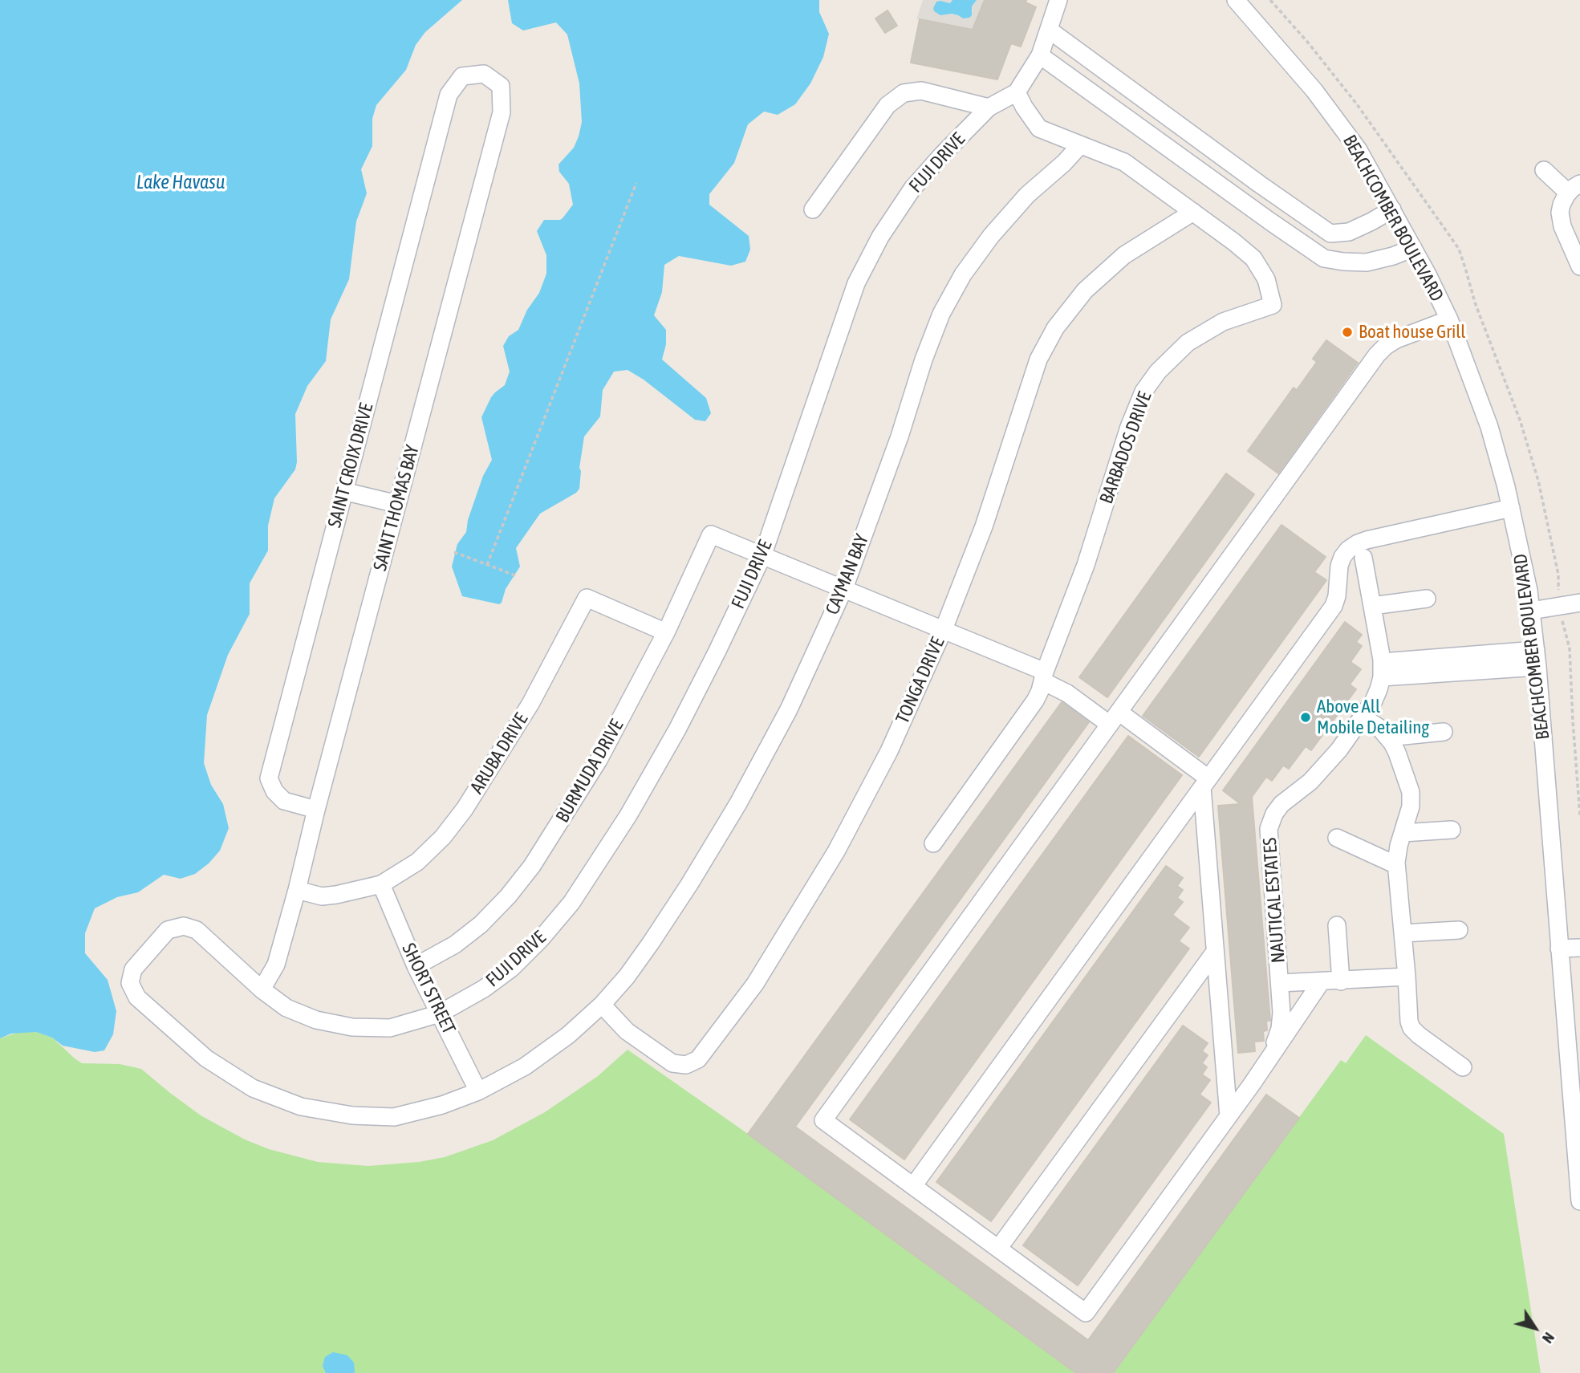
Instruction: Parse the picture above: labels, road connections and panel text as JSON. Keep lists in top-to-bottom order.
{
  "streets": {
    "street": [
      "FUJI DRIVE",
      "BEACHCOMBER BOULEVARD",
      "BARBADOS DRIVE",
      "SAINT CROIX DRIVE",
      "SAINT THOMAS BAY",
      "CAYMAN BAY",
      "TONGA DRIVE",
      "ARUBA DRIVE",
      "BURMUDA DRIVE",
      "NAUTICAL ESTATES",
      "SHORT STREET"
    ]
  },
  "crossings": [
    ["FUJI DRIVE", "BARBADOS DRIVE"],
    ["FUJI DRIVE", "SAINT THOMAS BAY"],
    ["FUJI DRIVE", "CAYMAN BAY"],
    ["FUJI DRIVE", "TONGA DRIVE"],
    ["FUJI DRIVE", "BURMUDA DRIVE"],
    ["FUJI DRIVE", "SHORT STREET"],
    ["BARBADOS DRIVE", "CAYMAN BAY"],
    ["BARBADOS DRIVE", "TONGA DRIVE"],
    ["SAINT CROIX DRIVE", "SAINT THOMAS BAY"],
    ["SAINT THOMAS BAY", "ARUBA DRIVE"],
    ["CAYMAN BAY", "TONGA DRIVE"],
    ["ARUBA DRIVE", "BURMUDA DRIVE"],
    ["ARUBA DRIVE", "SHORT STREET"],
    ["BURMUDA DRIVE", "SHORT STREET"]
  ],
  "water": ["Lake Havasu"],
  "places": ["Boat house Grill", "Above All Mobile Detailing"],
  "north": "bottom right"
}
